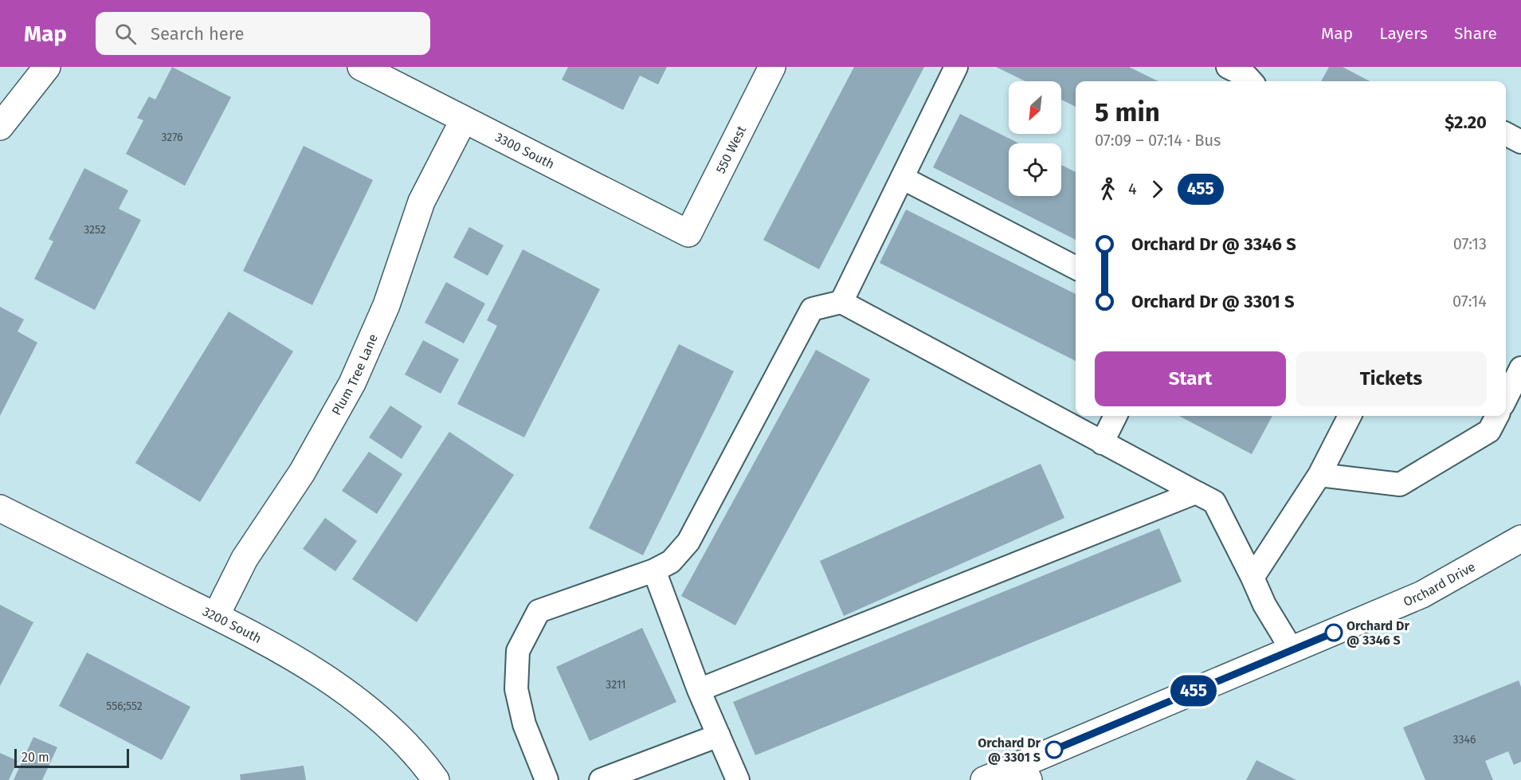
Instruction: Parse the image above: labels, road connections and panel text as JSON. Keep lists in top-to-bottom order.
{
  "streets": {
    "street": [
      "550 West",
      "3300 South",
      "Plum Tree Lane",
      "Orchard Drive",
      "3200 South"
    ]
  },
  "crossings": [
    ["550 West", "3300 South"],
    ["3300 South", "Plum Tree Lane"],
    ["Plum Tree Lane", "3200 South"]
  ],
  "places": ["Orchard Dr @ 3346 S", "Orchard Dr @ 3301 S"],
  "lines": ["bus line 455"],
  "house_numbers": [
    "3276",
    "3252",
    "3211",
    "556;552",
    "3346"
  ],
  "scale_bar": "20 m",
  "north": "bottom left",
  "page": {
    "header": "Map",
    "search": "Search here",
    "nav": ["Map", "Layers", "Share"],
    "on_map": "455",
    "heading": ["5 min", "07:09 – 07:14 · Bus", "$2.20"],
    "legs": ["4", "455"],
    "list": [
      {
        "name": "Orchard Dr @ 3346 S",
        "value": "07:13"
      },
      {
        "name": "Orchard Dr @ 3301 S",
        "value": "07:14"
      }
    ],
    "buttons": ["Start", "Tickets"],
    "scale": "20 m"
  }
}
